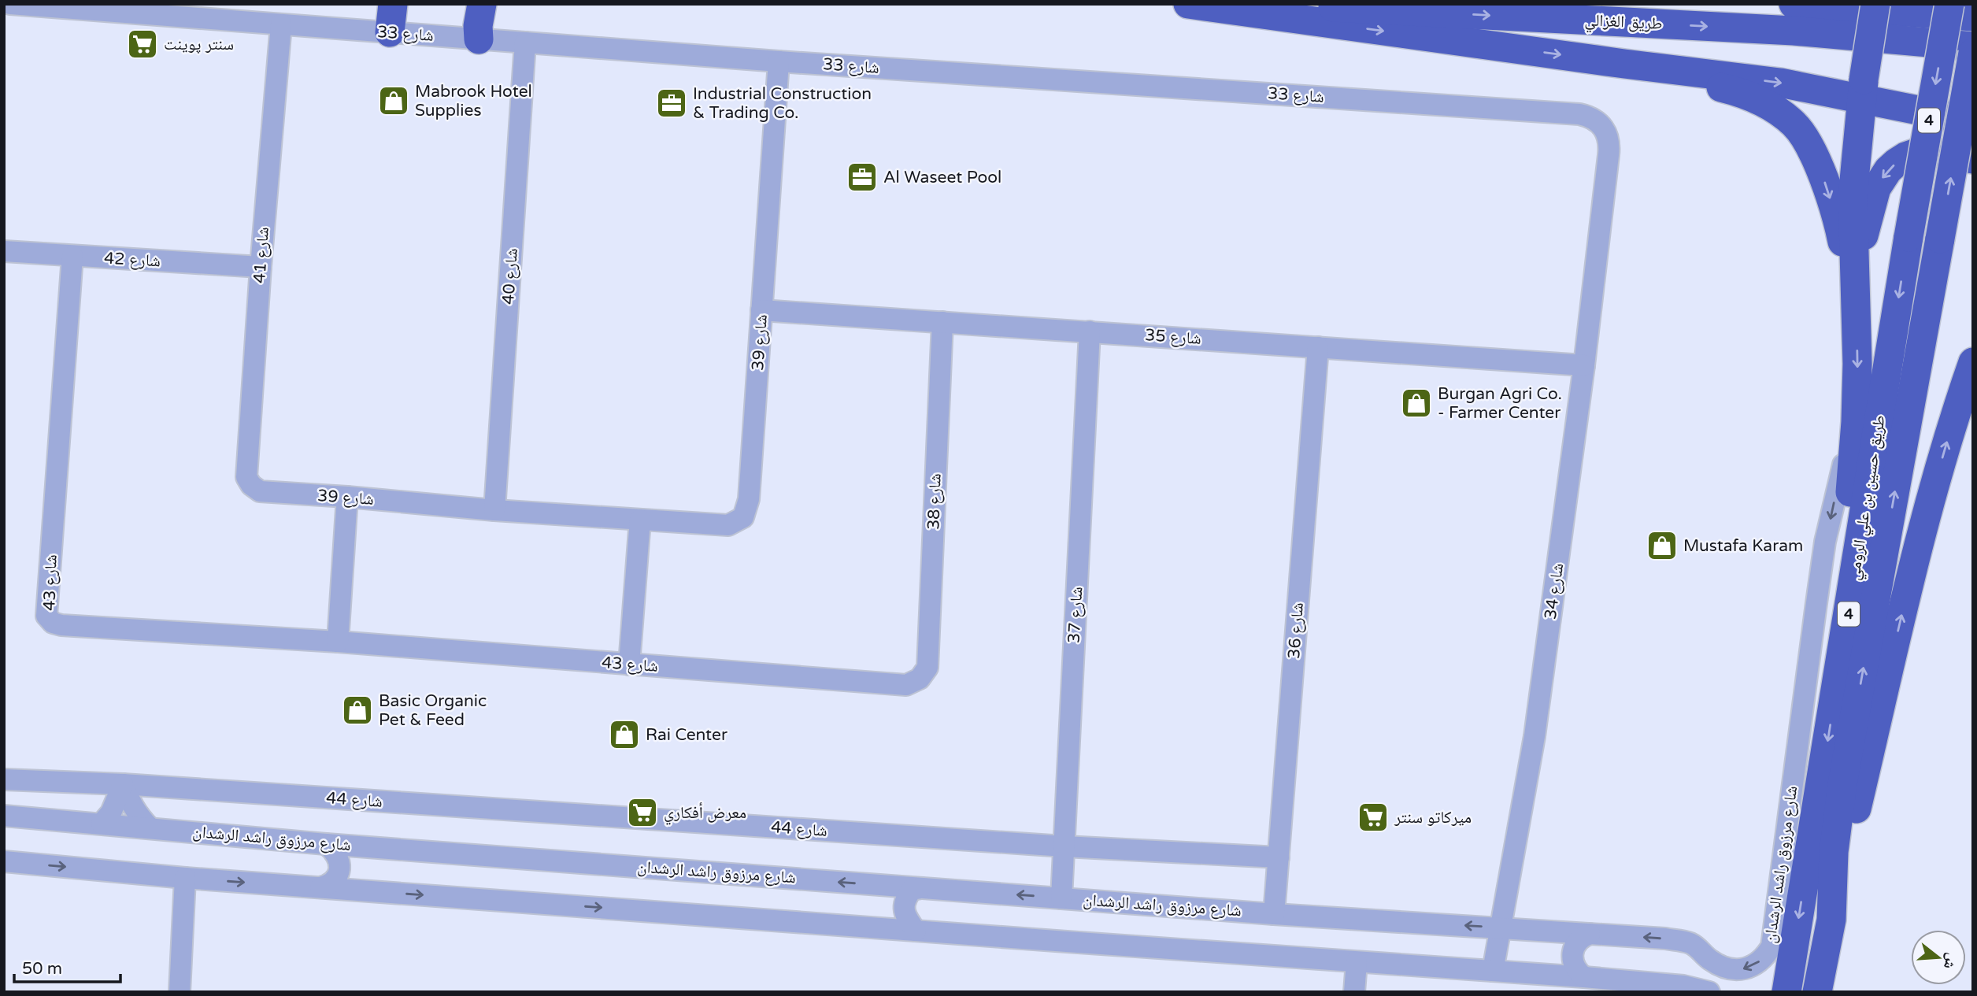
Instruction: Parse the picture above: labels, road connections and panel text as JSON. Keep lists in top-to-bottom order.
{
  "streets": {
    "highway": ["طريق الغزالي", "4", "طريق حسين بن علي الرومي"],
    "street": [
      "شارع 33",
      "شارع 41",
      "شارع 42",
      "شارع 40",
      "شارع 35",
      "شارع 39",
      "شارع 38",
      "شارع 43",
      "شارع 34",
      "شارع 37",
      "شارع 36",
      "شارع 44",
      "شارع مرزوق راشد الرشدان"
    ]
  },
  "crossings": [
    ["شارع 33", "شارع 41"],
    ["شارع 33", "شارع 40"],
    ["شارع 33", "شارع 39"],
    ["شارع 33", "شارع 34"],
    ["شارع 41", "شارع 42"],
    ["شارع 41", "شارع 39"],
    ["شارع 42", "شارع 43"],
    ["شارع 40", "شارع 39"],
    ["شارع 35", "شارع 39"],
    ["شارع 35", "شارع 38"],
    ["شارع 35", "شارع 34"],
    ["شارع 35", "شارع 37"],
    ["شارع 35", "شارع 36"],
    ["شارع 38", "شارع 43"],
    ["شارع 34", "شارع مرزوق راشد الرشدان"],
    ["شارع 37", "شارع 44"],
    ["شارع 37", "شارع مرزوق راشد الرشدان"],
    ["شارع 36", "شارع 44"],
    ["شارع 36", "شارع مرزوق راشد الرشدان"]
  ],
  "places": {
    "supermarket": ["سنتر پوينت", "معرض أفكاري", "ميركاتو سنتر"],
    "shop": [
      "Mabrook Hotel Supplies",
      "Burgan Agri Co. - Farmer Center",
      "Mustafa Karam",
      "Basic Organic Pet & Feed",
      "Rai Center"
    ],
    "office": ["Industrial Construction & Trading Co.", "Al Waseet Pool"]
  },
  "scale_bar": "50 m",
  "north": "right"
}
